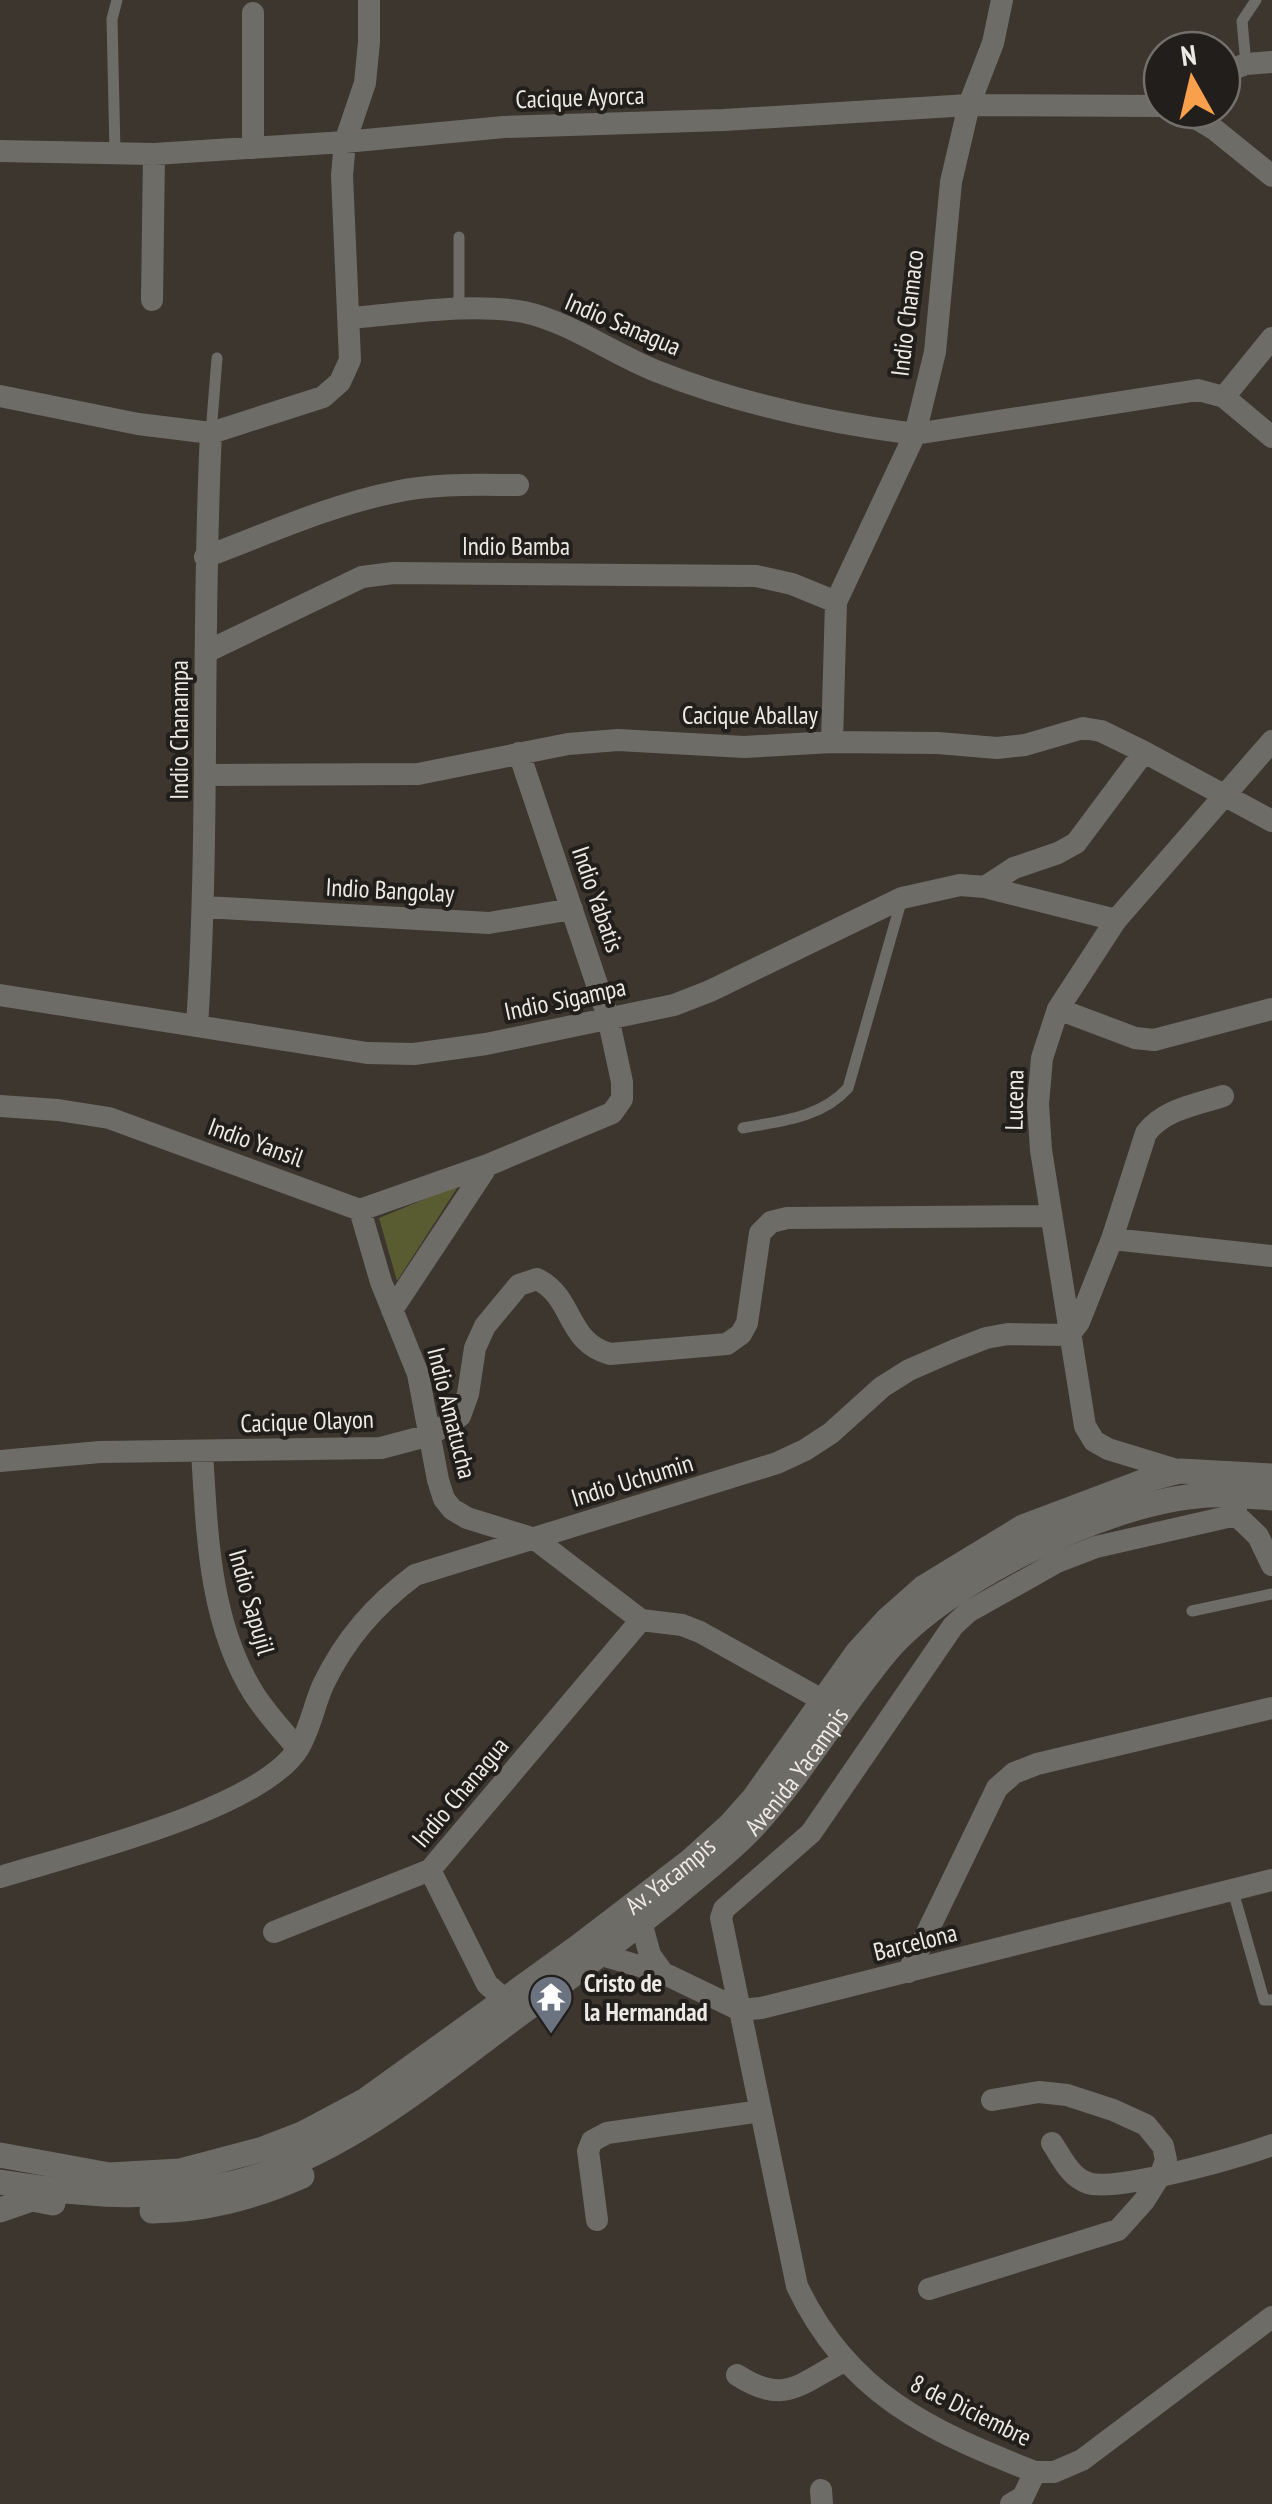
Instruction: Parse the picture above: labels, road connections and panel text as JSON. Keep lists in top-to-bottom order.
{
  "streets": {
    "street": [
      "Cacique Ayorca",
      "Indio Chamaco",
      "Indio Sanagua",
      "Indio Bamba",
      "Cacique Aballay",
      "Indio Chanampa",
      "Indio Bangolay",
      "Indio Yabatis",
      "Indio Sigampa",
      "Lucena",
      "Indio Yansil",
      "Indio Amatucha",
      "Cacique Olayon",
      "Indio Uchumin",
      "Indio Sapujil",
      "Avenida Yacampis",
      "Indio Chanagua",
      "Av. Yacampis",
      "Barcelona",
      "8 de Diciembre"
    ]
  },
  "crossings": [
    ["Cacique Ayorca", "Indio Chamaco"],
    ["Indio Chamaco", "Indio Sanagua"],
    ["Indio Chamaco", "Indio Bamba"],
    ["Indio Chamaco", "Cacique Aballay"],
    ["Indio Bamba", "Indio Chanampa"],
    ["Cacique Aballay", "Indio Chanampa"],
    ["Cacique Aballay", "Indio Yabatis"],
    ["Cacique Aballay", "Lucena"],
    ["Indio Chanampa", "Indio Bangolay"],
    ["Indio Chanampa", "Indio Sigampa"],
    ["Indio Bangolay", "Indio Yabatis"],
    ["Indio Yabatis", "Indio Sigampa"],
    ["Indio Sigampa", "Lucena"],
    ["Lucena", "Indio Uchumin"],
    ["Lucena", "Av. Yacampis"],
    ["Indio Yansil", "Indio Amatucha"],
    ["Indio Amatucha", "Cacique Olayon"],
    ["Indio Amatucha", "Indio Uchumin"],
    ["Indio Amatucha", "Indio Chanagua"],
    ["Indio Amatucha", "Av. Yacampis"],
    ["Cacique Olayon", "Indio Sapujil"],
    ["Indio Uchumin", "Indio Sapujil"],
    ["Avenida Yacampis", "Av. Yacampis"],
    ["Avenida Yacampis", "8 de Diciembre"],
    ["Barcelona", "8 de Diciembre"]
  ],
  "places": {
    "temple": ["Cristo de la Hermandad"]
  },
  "north": "top"
}
